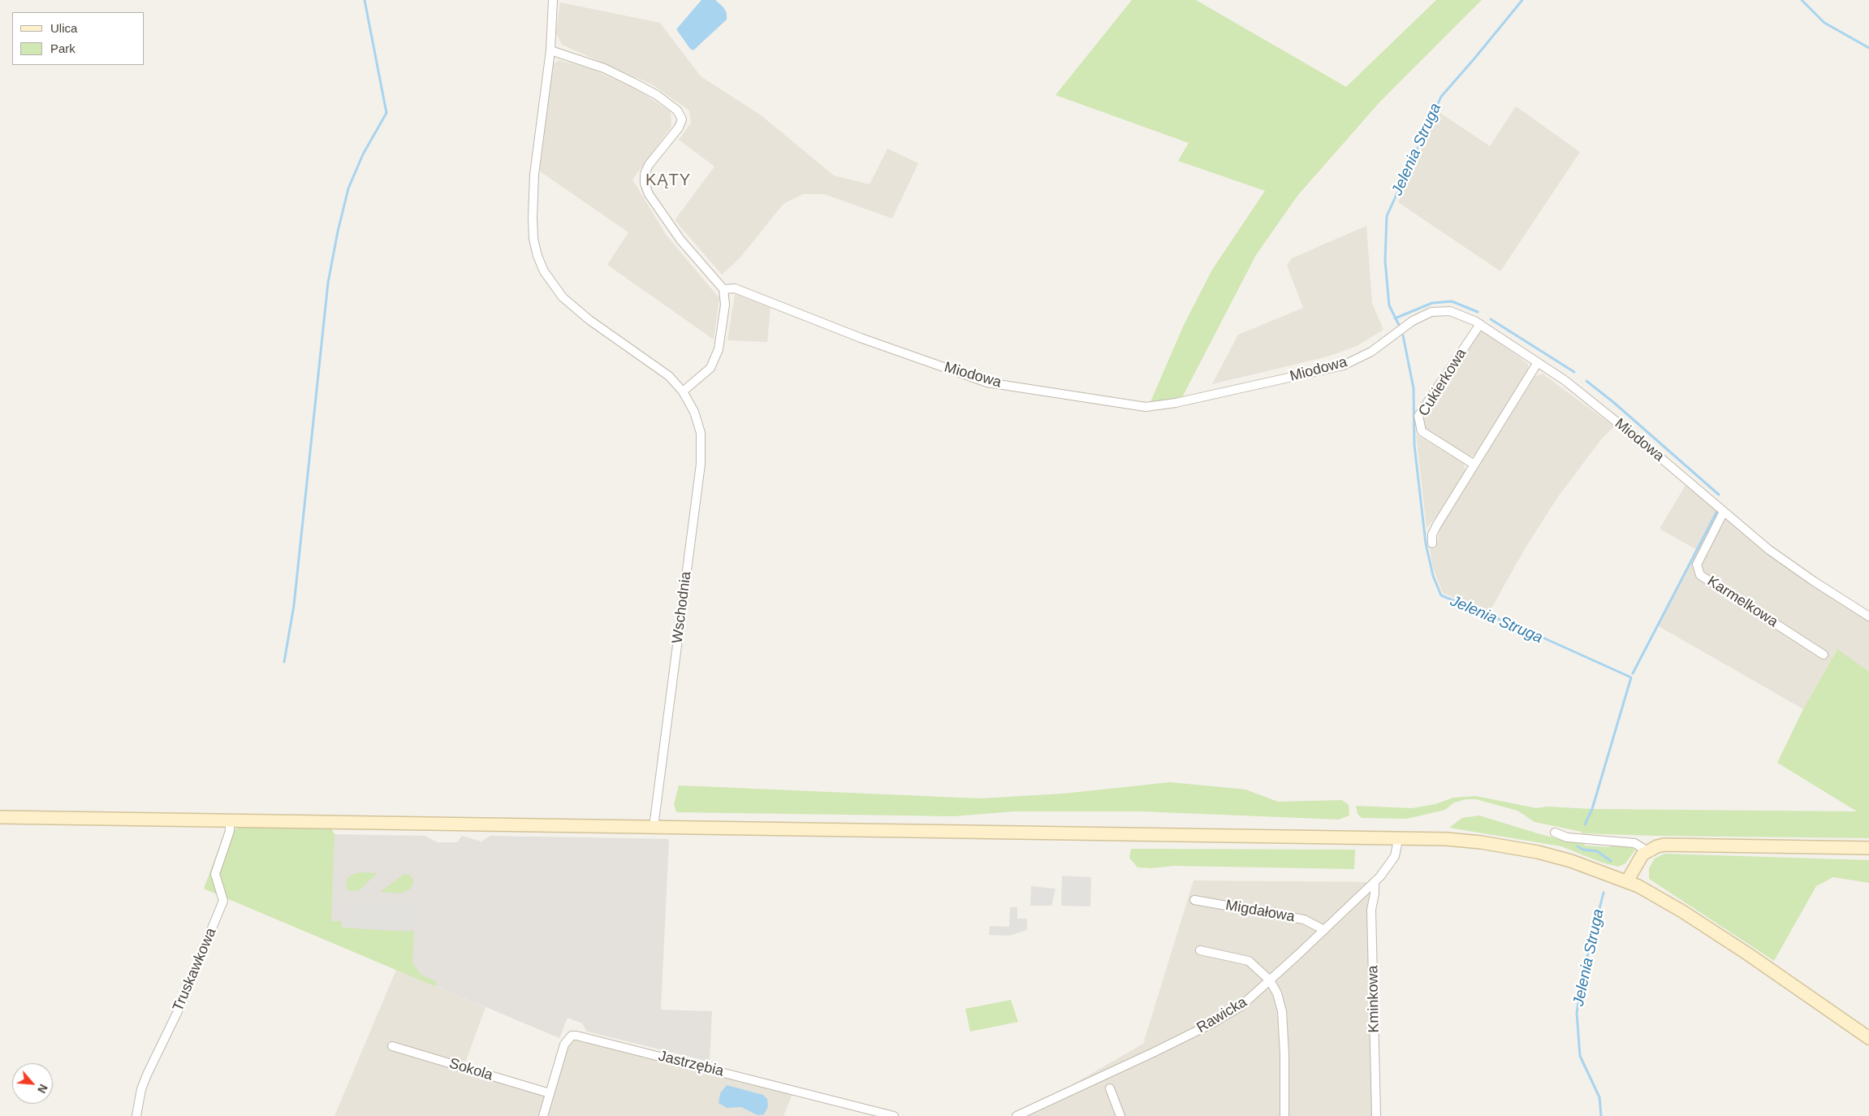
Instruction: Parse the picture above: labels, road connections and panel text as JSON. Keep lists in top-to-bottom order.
{
  "streets": {
    "street": [
      "Miodowa",
      "Cukierkowa",
      "Karmelkowa",
      "Wschodnia",
      "Migdałowa",
      "Truskawkowa",
      "Kminkowa",
      "Rawicka",
      "Jastrzębia",
      "Sokola"
    ]
  },
  "crossings": [
    ["Miodowa", "Cukierkowa"],
    ["Miodowa", "Karmelkowa"],
    ["Migdałowa", "Rawicka"],
    ["Kminkowa", "Rawicka"],
    ["Jastrzębia", "Sokola"]
  ],
  "districts": ["KĄTY"],
  "water": ["Jelenia Struga"],
  "legend": ["Ulica", "Park"],
  "north": "bottom right"
}
